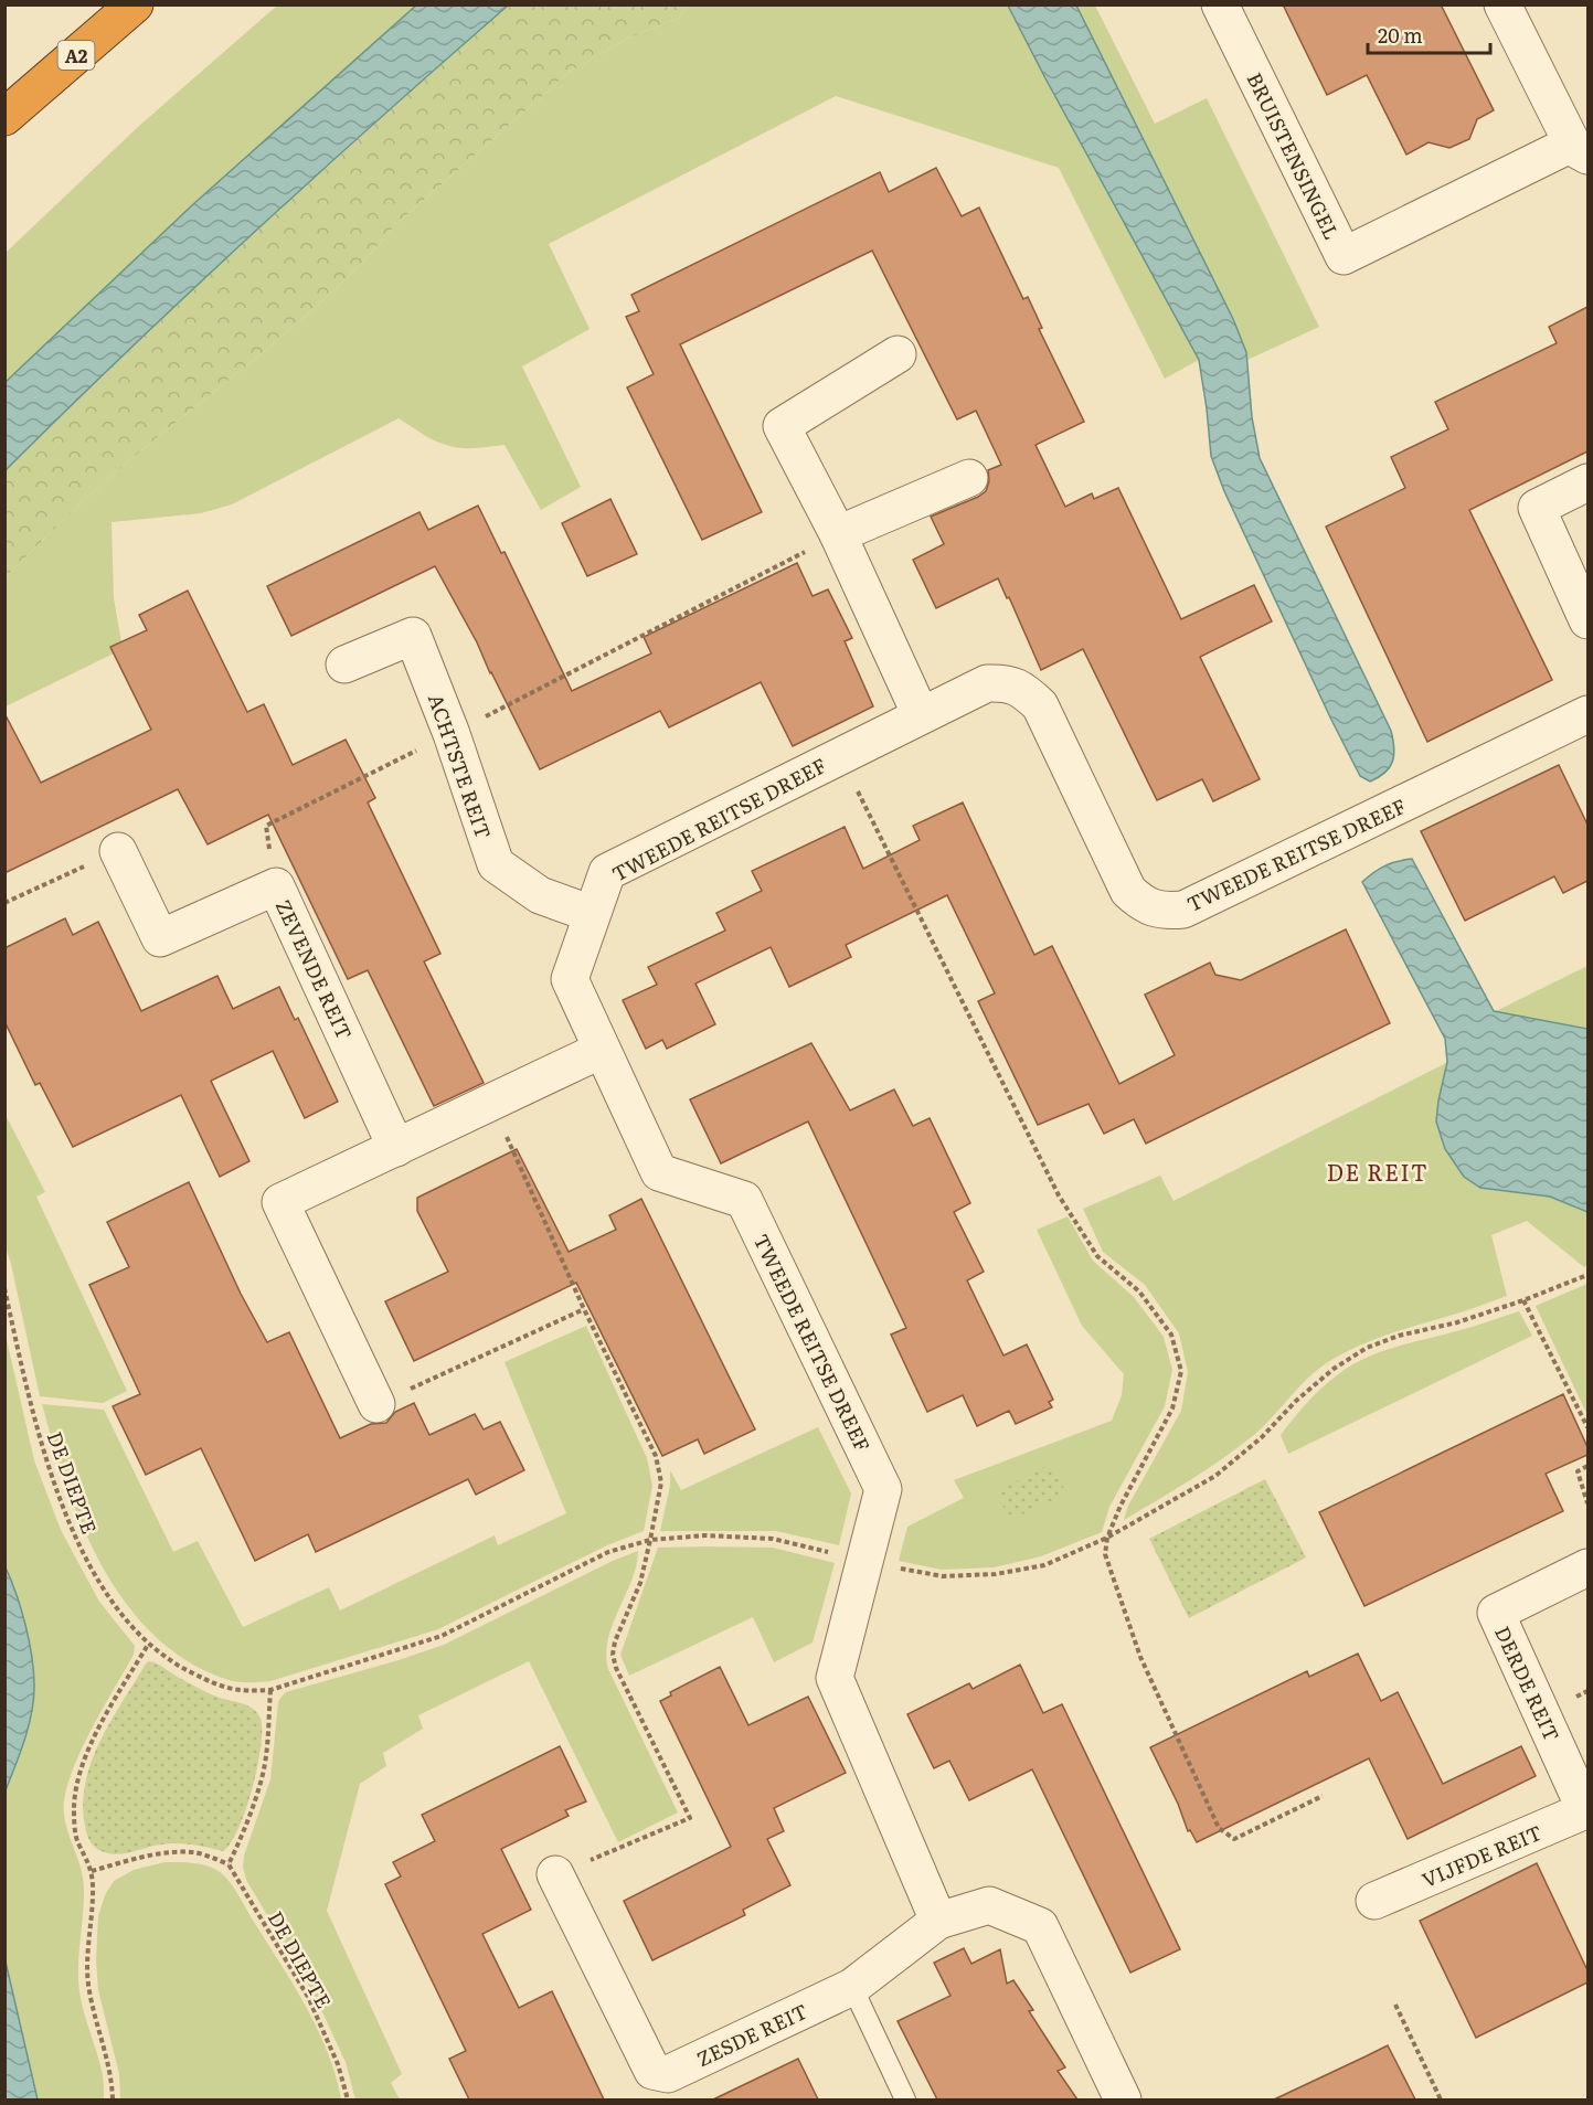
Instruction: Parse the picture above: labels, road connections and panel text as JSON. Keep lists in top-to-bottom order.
{
  "streets": {
    "highway": ["A2"],
    "street": [
      "BRUISTENSINGEL",
      "ACHTSTE REIT",
      "TWEEDE REITSE DREEF",
      "ZEVENDE REIT",
      "DERDE REIT",
      "VIJFDE REIT",
      "ZESDE REIT"
    ],
    "path": ["DE DIEPTE"]
  },
  "crossings": [
    ["ACHTSTE REIT", "TWEEDE REITSE DREEF"],
    ["TWEEDE REITSE DREEF", "DE DIEPTE"],
    ["TWEEDE REITSE DREEF", "ZESDE REIT"],
    ["DERDE REIT", "VIJFDE REIT"]
  ],
  "districts": ["DE REIT"],
  "scale_bar": "20 m"
}
